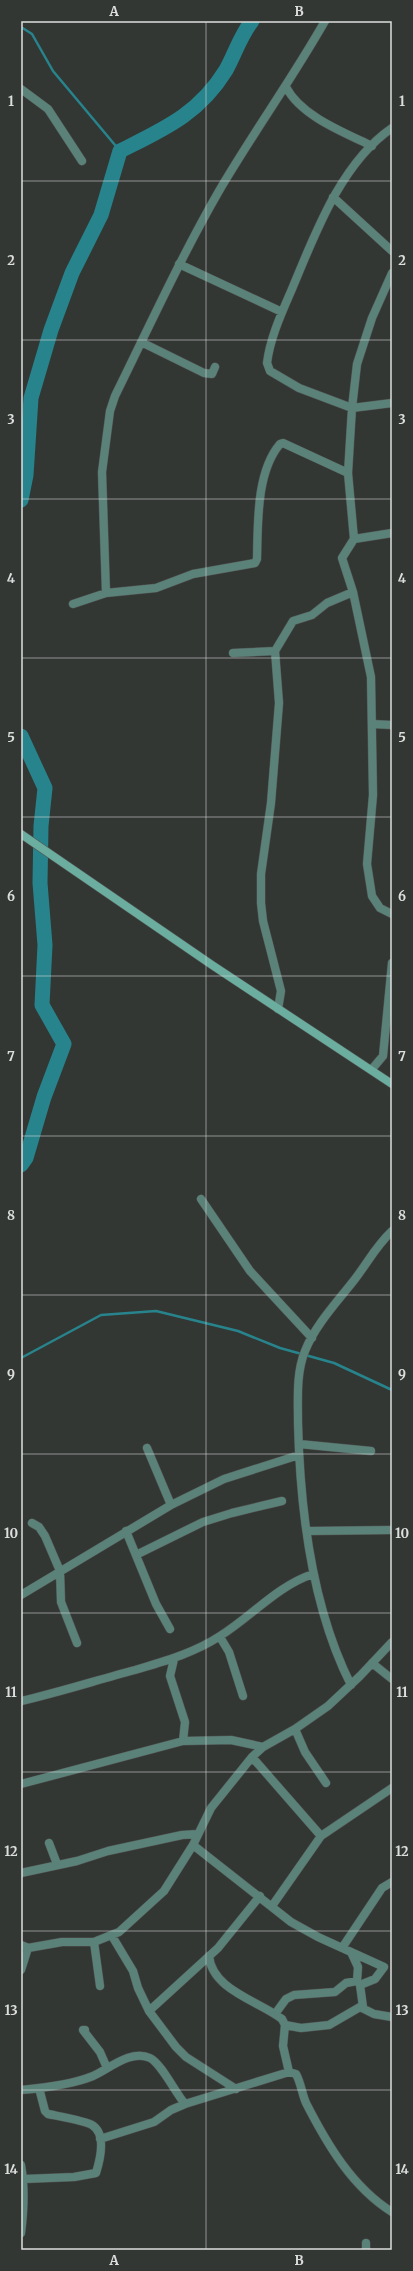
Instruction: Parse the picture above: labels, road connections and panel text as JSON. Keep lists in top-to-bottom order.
{
  "grid": {
    "columns": ["A", "B"],
    "rows": [
      "1",
      "2",
      "3",
      "4",
      "5",
      "6",
      "7",
      "8",
      "9",
      "10",
      "11",
      "12",
      "13",
      "14"
    ]
  }
}
